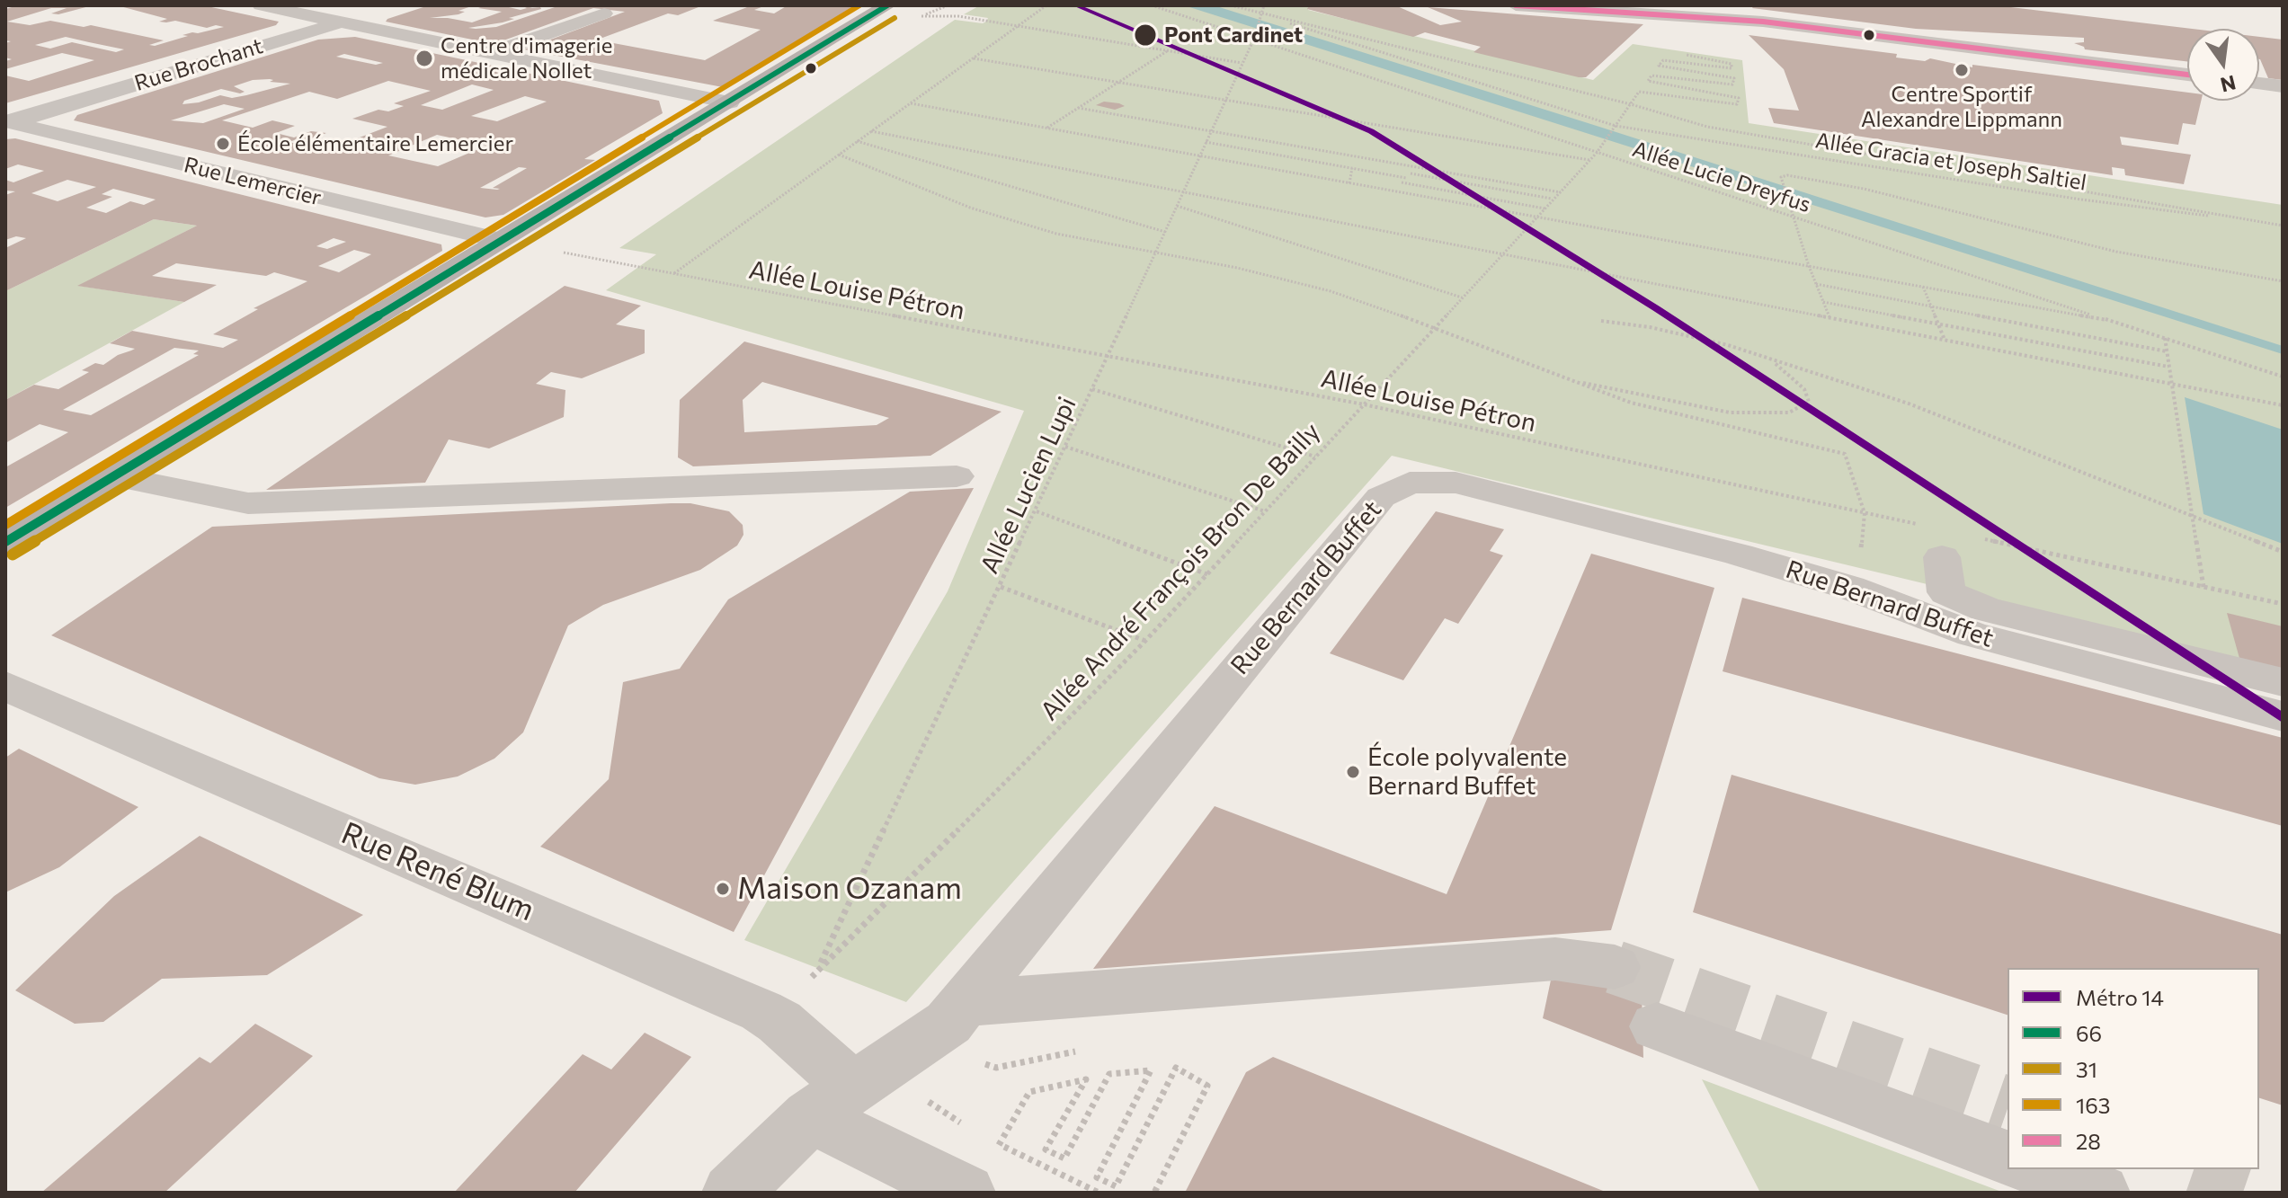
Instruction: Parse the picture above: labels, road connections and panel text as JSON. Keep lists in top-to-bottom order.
{
  "streets": {
    "street": [
      "Rue Brochant",
      "Rue Lemercier",
      "Rue Bernard Buffet",
      "Rue René Blum"
    ],
    "path": [
      "Allée Gracia et Joseph Saltiel",
      "Allée Lucie Dreyfus",
      "Allée Louise Pétron",
      "Allée Lucien Lupi",
      "Allée André François Bron De Bailly"
    ]
  },
  "crossings": [
    ["Rue Brochant", "Rue Lemercier"],
    ["Allée Gracia et Joseph Saltiel", "Allée Lucien Lupi"],
    ["Allée Gracia et Joseph Saltiel", "Allée André François Bron De Bailly"],
    ["Allée Lucie Dreyfus", "Allée Lucien Lupi"],
    ["Allée Lucie Dreyfus", "Allée André François Bron De Bailly"],
    ["Allée Louise Pétron", "Allée Lucien Lupi"],
    ["Allée Louise Pétron", "Allée André François Bron De Bailly"],
    ["Allée Lucien Lupi", "Allée André François Bron De Bailly"],
    ["Rue Bernard Buffet", "Rue René Blum"]
  ],
  "places": [
    "Pont Cardinet",
    "Centre d'imagerie médicale Nollet",
    "Centre Sportif Alexandre Lippmann",
    "École élémentaire Lemercier",
    "École polyvalente Bernard Buffet",
    "Maison Ozanam"
  ],
  "lines": [
    "metro line 14",
    "transit line 66",
    "transit line 163",
    "transit line 28",
    "transit line 31"
  ],
  "legend": [
    "Métro 14",
    "66",
    "31",
    "163",
    "28"
  ],
  "north": "bottom"
}
